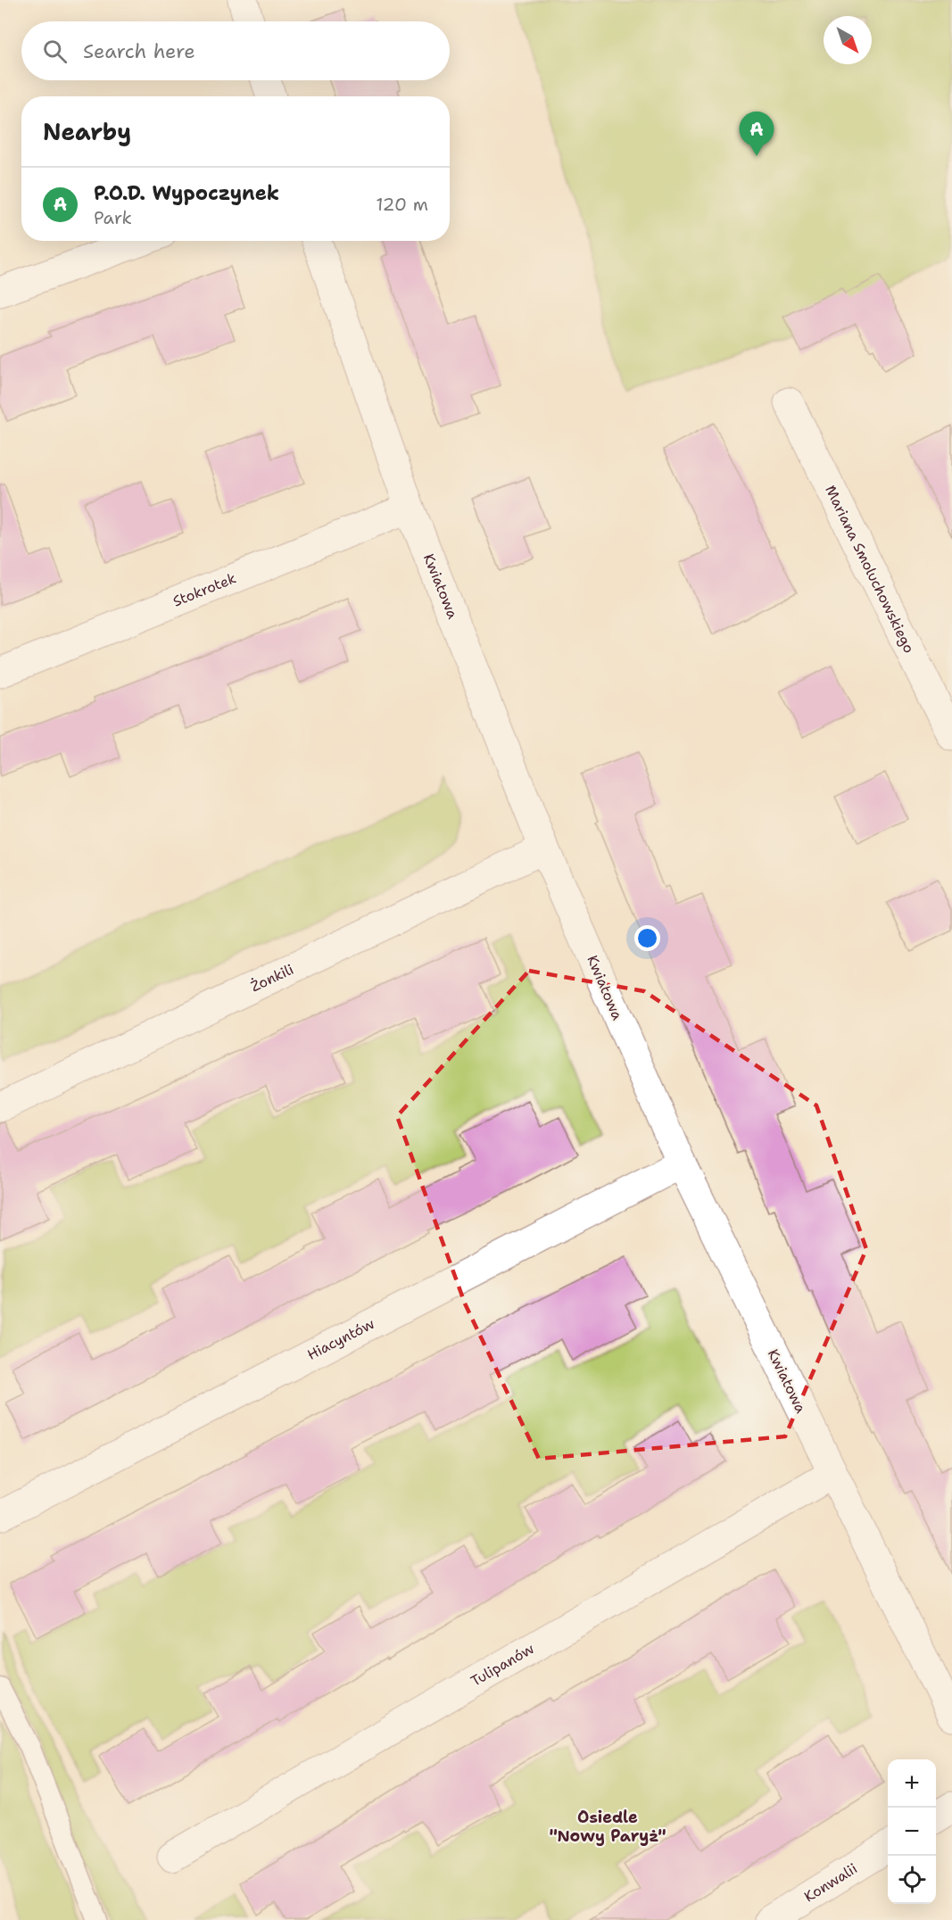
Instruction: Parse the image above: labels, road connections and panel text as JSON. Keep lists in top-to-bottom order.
{
  "streets": {
    "street": [
      "Mariana Smoluchowskiego",
      "Kwiatowa",
      "Stokrotek",
      "Żonkili",
      "Hiacyntów",
      "Tulipanów",
      "Konwalii"
    ]
  },
  "crossings": [
    ["Kwiatowa", "Stokrotek"],
    ["Kwiatowa", "Żonkili"],
    ["Kwiatowa", "Hiacyntów"],
    ["Kwiatowa", "Tulipanów"]
  ],
  "districts": ["Osiedle \"Nowy Paryż\""],
  "north": "bottom right",
  "page": {
    "search": "Search here",
    "heading": "Nearby",
    "pins": "A",
    "list": [
      {
        "mark": "A",
        "name": "P.O.D. Wypoczynek",
        "note": "Park",
        "value": "120 m"
      }
    ],
    "map_buttons": ["+", "−"]
  }
}
